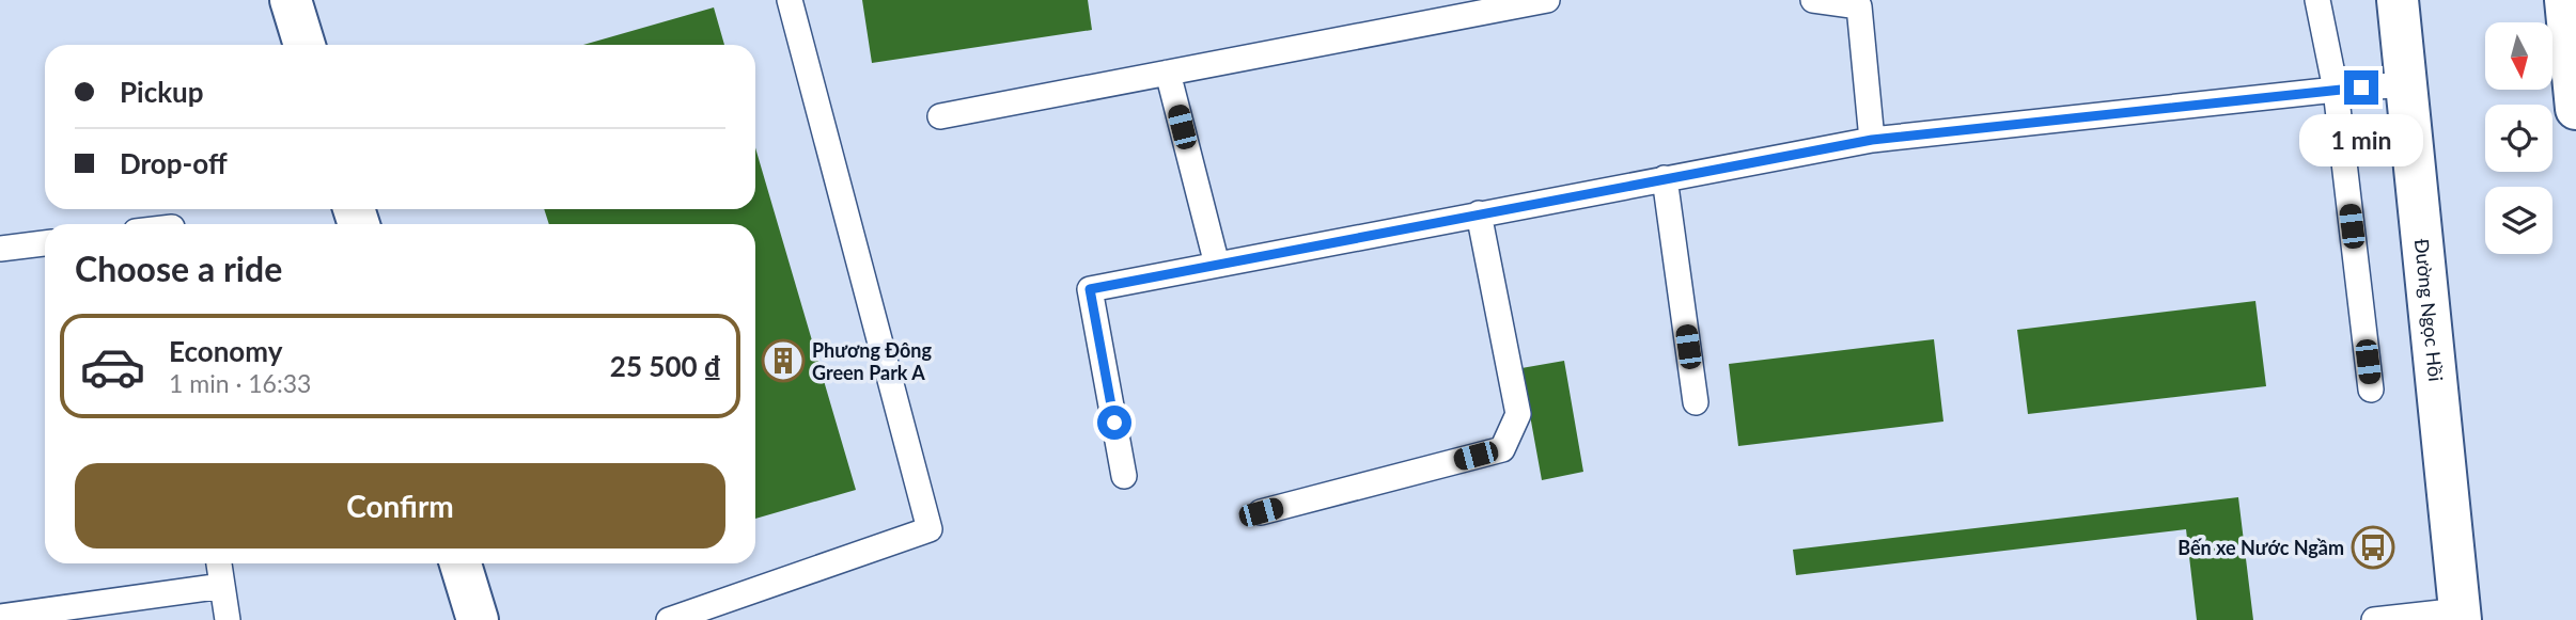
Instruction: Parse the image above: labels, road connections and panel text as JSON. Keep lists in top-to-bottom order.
{
  "streets": {
    "main road": ["Đường Ngọc Hồi"]
  },
  "places": {
    "building": ["Phương Đông Green Park A"],
    "bus stop": ["Bến xe Nước Ngầm"]
  },
  "north": "bottom",
  "page": {
    "banner": ["Pickup", "Drop-off"],
    "bubble": "1 min",
    "heading": "Choose a ride",
    "list": [
      {
        "name": "Economy",
        "note": "1 min · 16:33",
        "value": "25 500 ₫"
      }
    ],
    "buttons": "Confirm"
  }
}
